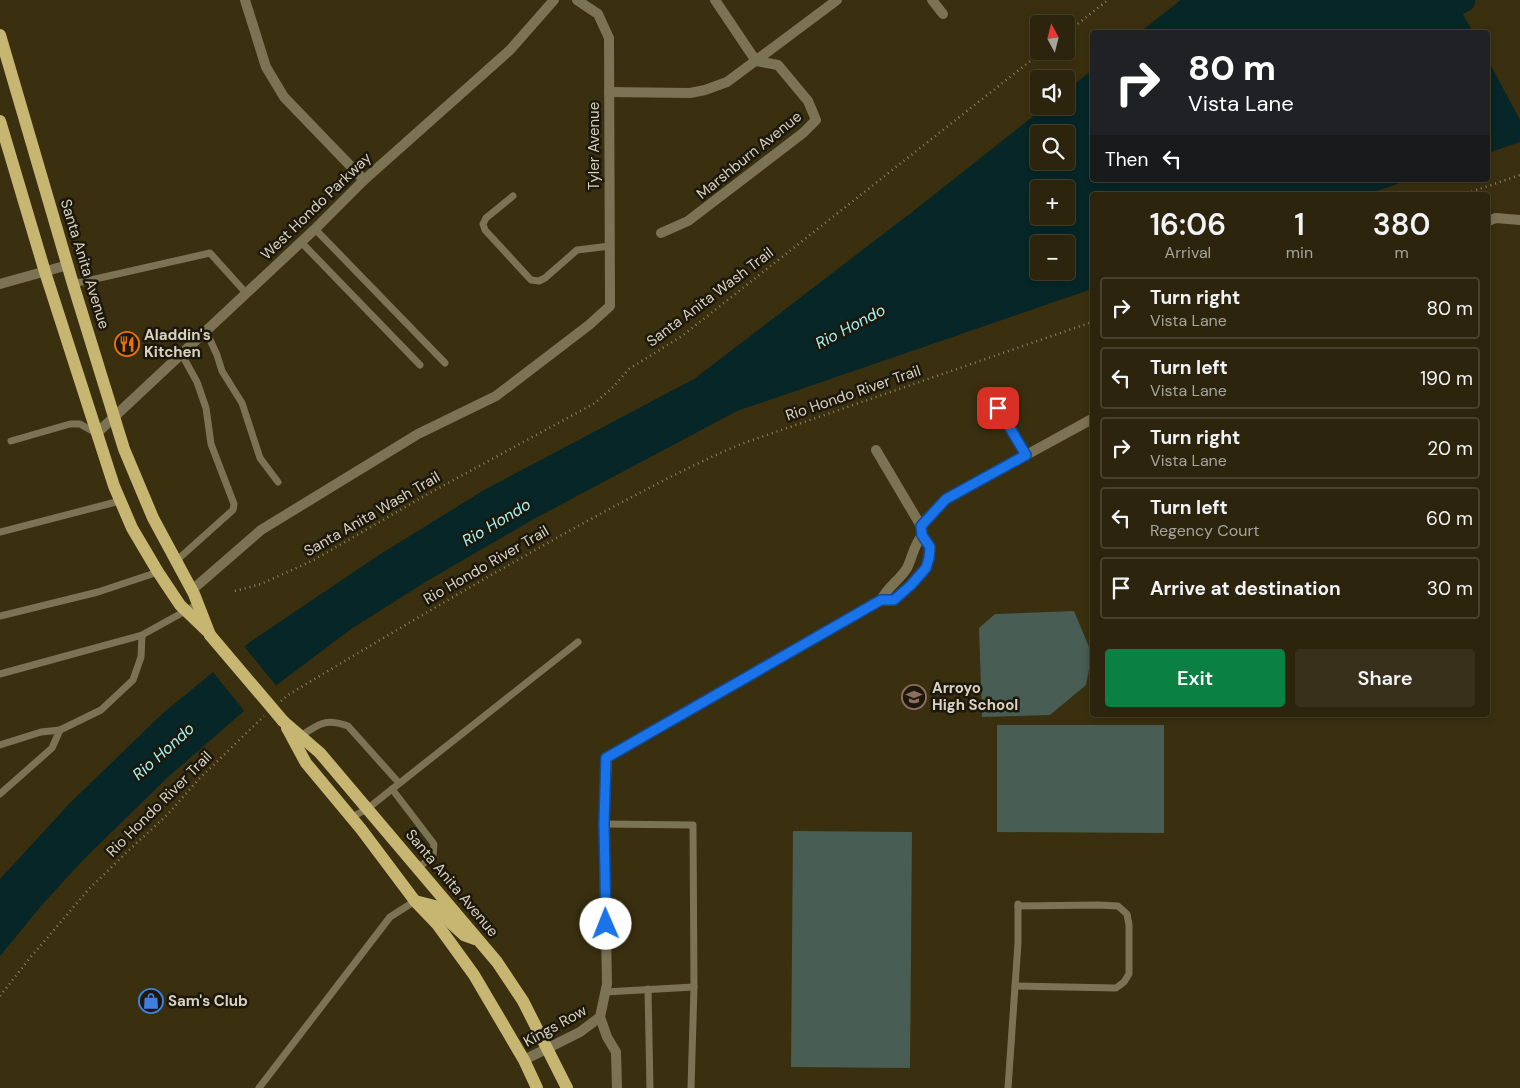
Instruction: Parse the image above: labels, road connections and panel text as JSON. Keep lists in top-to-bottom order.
{
  "streets": {
    "main road": ["Santa Anita Avenue"],
    "street": [
      "Tyler Avenue",
      "Marshburn Avenue",
      "West Hondo Parkway",
      "Kings Row"
    ],
    "path": ["Santa Anita Wash Trail", "Rio Hondo River Trail"]
  },
  "crossings": [
    ["Tyler Avenue", "Santa Anita Avenue"],
    ["West Hondo Parkway", "Santa Anita Avenue"],
    ["Santa Anita Avenue", "Kings Row"]
  ],
  "water": ["Rio Hondo"],
  "places": {
    "restaurant": ["Aladdin's Kitchen"],
    "school or university": ["Arroyo High School"],
    "shop": ["Sam's Club"]
  },
  "north": "top",
  "page": {
    "map_buttons": ["+", "−"],
    "turn": ["80 m", "Vista Lane"],
    "then": "Then",
    "eta": [
      "16:06",
      "Arrival",
      "1",
      "min",
      "380",
      "m"
    ],
    "list": [
      {
        "name": "Turn right",
        "note": "Vista Lane",
        "value": "80 m"
      },
      {
        "name": "Turn left",
        "note": "Vista Lane",
        "value": "190 m"
      },
      {
        "name": "Turn right",
        "note": "Vista Lane",
        "value": "20 m"
      },
      {
        "name": "Turn left",
        "note": "Regency Court",
        "value": "60 m"
      },
      {
        "name": "Arrive at destination",
        "value": "30 m"
      }
    ],
    "buttons": ["Exit", "Share"]
  }
}
